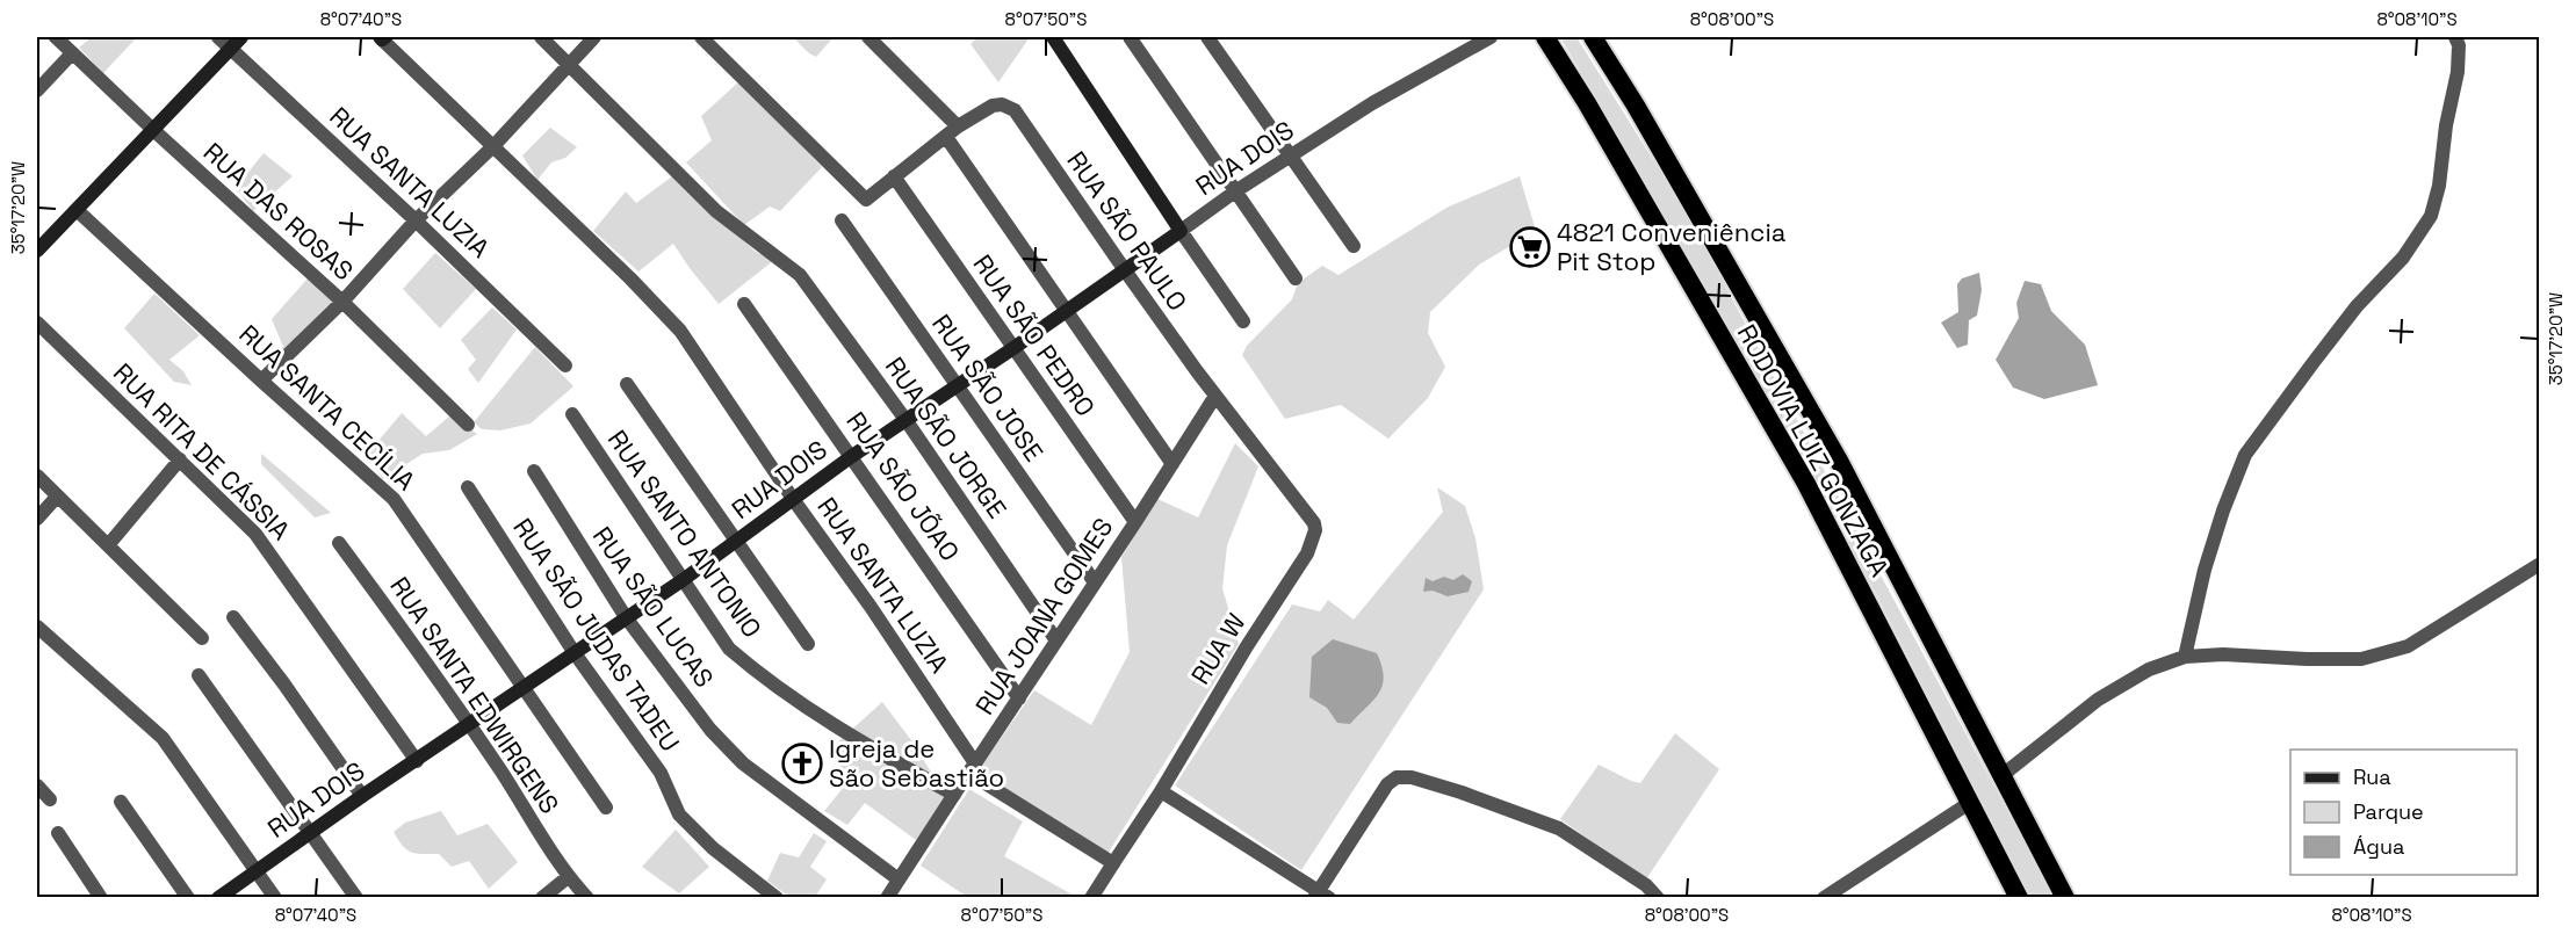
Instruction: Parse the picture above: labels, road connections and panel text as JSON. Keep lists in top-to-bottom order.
{
  "streets": {
    "highway": ["RODOVIA LUIZ GONZAGA"],
    "main road": ["RUA DOIS"],
    "street": [
      "RUA SANTA LUZIA",
      "RUA DAS ROSAS",
      "RUA SÃO PAULO",
      "RUA SÃO PEDRO",
      "RUA SÃO JOSE",
      "RUA SANTA CECÍLIA",
      "RUA SÃO JORGE",
      "RUA RITA DE CÁSSIA",
      "RUA SÃO JÕAO",
      "RUA SANTO ANTONIO",
      "RUA SÃO LUCAS",
      "RUA JOANA GOMES",
      "RUA SÃO JUDAS TADEU",
      "RUA W",
      "RUA SANTA EDWIRGENS"
    ]
  },
  "crossings": [
    ["RUA DOIS", "RUA SANTA LUZIA"],
    ["RUA DOIS", "RUA SÃO PAULO"],
    ["RUA DOIS", "RUA SÃO PEDRO"],
    ["RUA DOIS", "RUA SÃO JOSE"],
    ["RUA DOIS", "RUA SANTA CECÍLIA"],
    ["RUA DOIS", "RUA SÃO JORGE"],
    ["RUA DOIS", "RUA RITA DE CÁSSIA"],
    ["RUA DOIS", "RUA SÃO JÕAO"],
    ["RUA DOIS", "RUA SANTO ANTONIO"],
    ["RUA DOIS", "RUA SÃO LUCAS"],
    ["RUA DOIS", "RUA SÃO JUDAS TADEU"],
    ["RUA DOIS", "RUA SANTA EDWIRGENS"],
    ["RUA SANTA LUZIA", "RUA JOANA GOMES"],
    ["RUA SÃO PAULO", "RUA SÃO PEDRO"],
    ["RUA SÃO PAULO", "RUA JOANA GOMES"],
    ["RUA SÃO PAULO", "RUA W"],
    ["RUA SÃO PEDRO", "RUA JOANA GOMES"],
    ["RUA SÃO JOSE", "RUA JOANA GOMES"],
    ["RUA SÃO JORGE", "RUA JOANA GOMES"],
    ["RUA SÃO JÕAO", "RUA JOANA GOMES"],
    ["RUA SANTO ANTONIO", "RUA JOANA GOMES"],
    ["RUA SÃO LUCAS", "RUA JOANA GOMES"]
  ],
  "places": {
    "supermarket": ["4821 Conveniência Pit Stop"],
    "church": ["Igreja de São Sebastião"]
  },
  "legend": ["Rua", "Parque", "Água"],
  "coordinates": [
    "8°07'40\"S",
    "8°07'50\"S",
    "8°08'00\"S",
    "8°08'10\"S",
    "35°17'20\"W"
  ]
}
